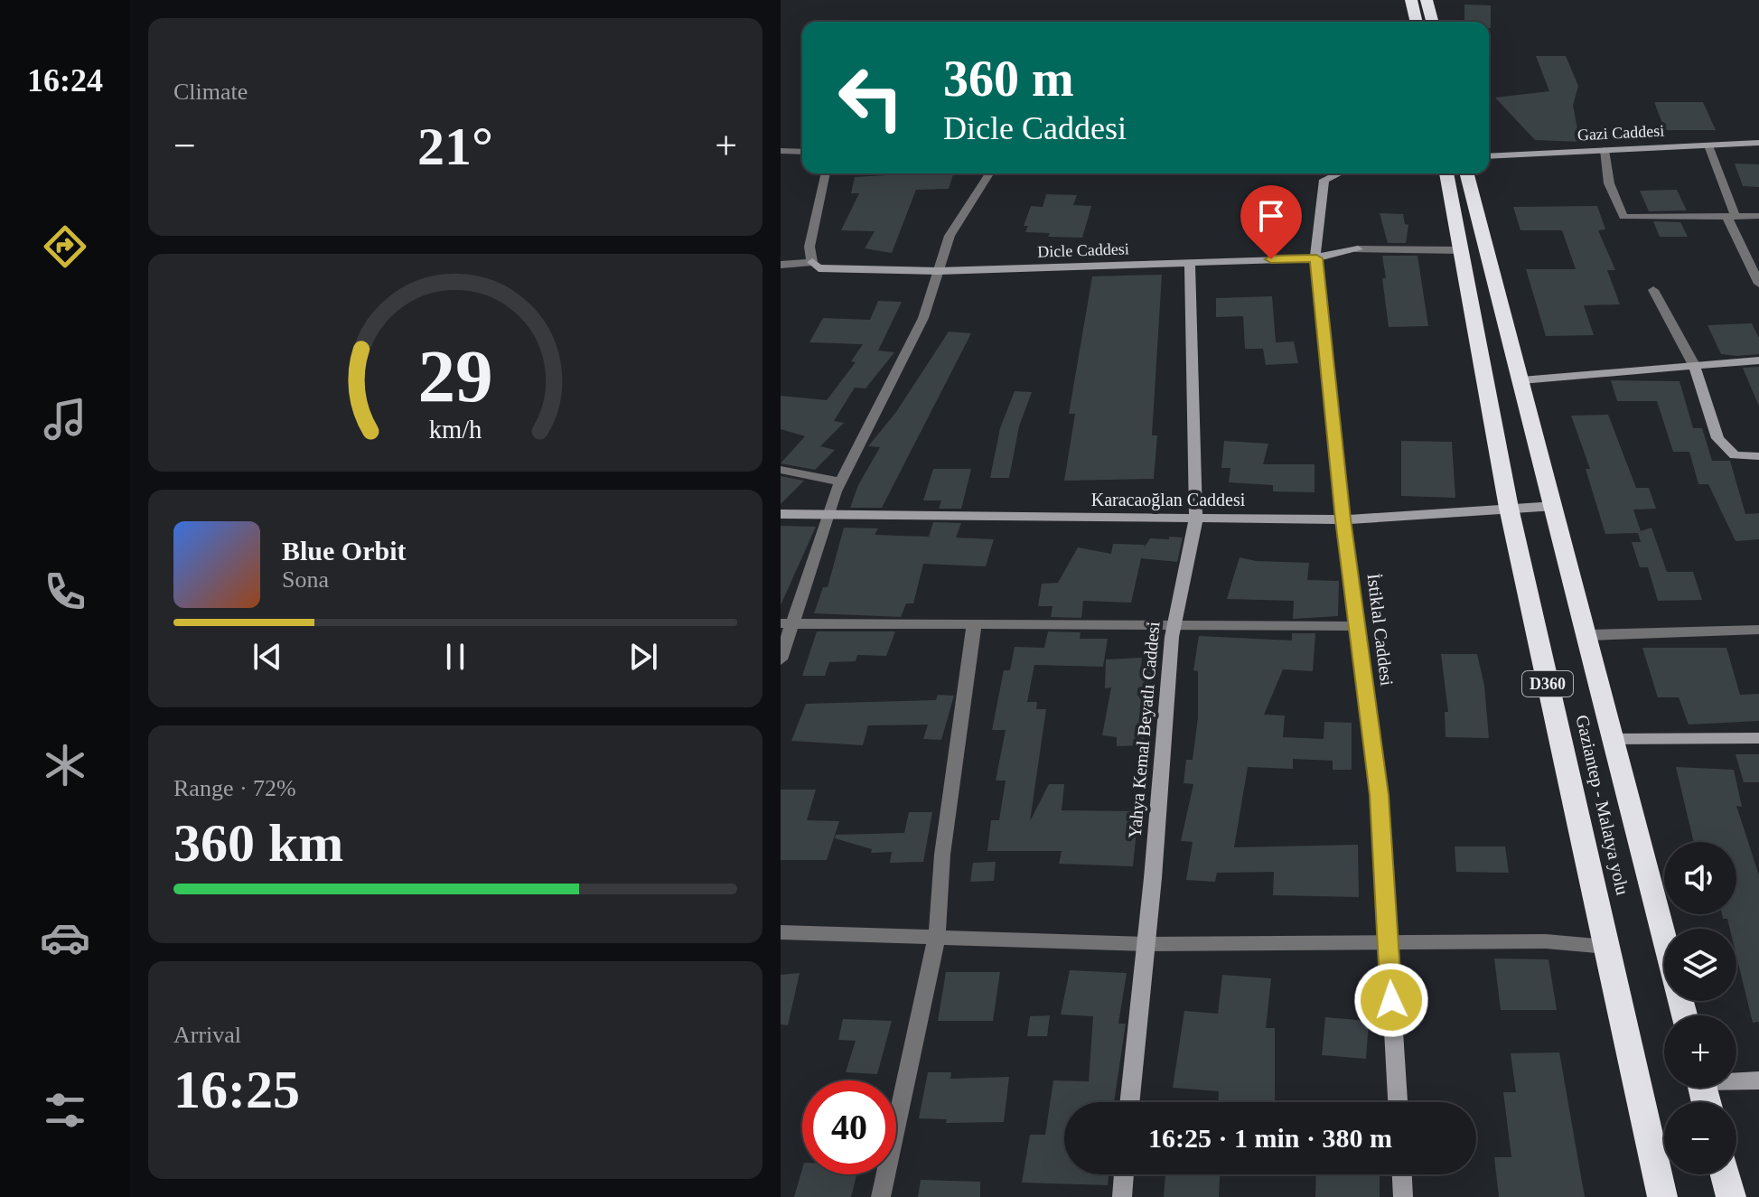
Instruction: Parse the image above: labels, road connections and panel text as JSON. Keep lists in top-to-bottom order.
{
  "streets": {
    "highway": ["D360", "Gaziantep - Malatya yolu"],
    "street": [
      "Gazi Caddesi",
      "Dicle Caddesi",
      "Karacaoğlan Caddesi",
      "İstiklal Caddesi",
      "Yahya Kemal Beyatlı Caddesi"
    ]
  },
  "crossings": [
    ["Dicle Caddesi", "İstiklal Caddesi"],
    ["Dicle Caddesi", "Yahya Kemal Beyatlı Caddesi"],
    ["Dicle Caddesi", "Gaziantep - Malatya yolu"],
    ["Karacaoğlan Caddesi", "İstiklal Caddesi"],
    ["Karacaoğlan Caddesi", "Yahya Kemal Beyatlı Caddesi"],
    ["Karacaoğlan Caddesi", "Gaziantep - Malatya yolu"]
  ],
  "page": {
    "tabs": "16:24",
    "tile": [
      "Climate",
      ["Range · 72%", "360 km"],
      ["Arrival", "16:25"]
    ],
    "turn": ["360 m", "Dicle Caddesi"],
    "heat": ["−", "21°", "+"],
    "song": ["Blue Orbit", "Sona"],
    "map_buttons": ["+", "−"],
    "limit": "40",
    "trip": "16:25 · 1 min · 380 m",
    "gauge": ["29", "km/h"]
  }
}
